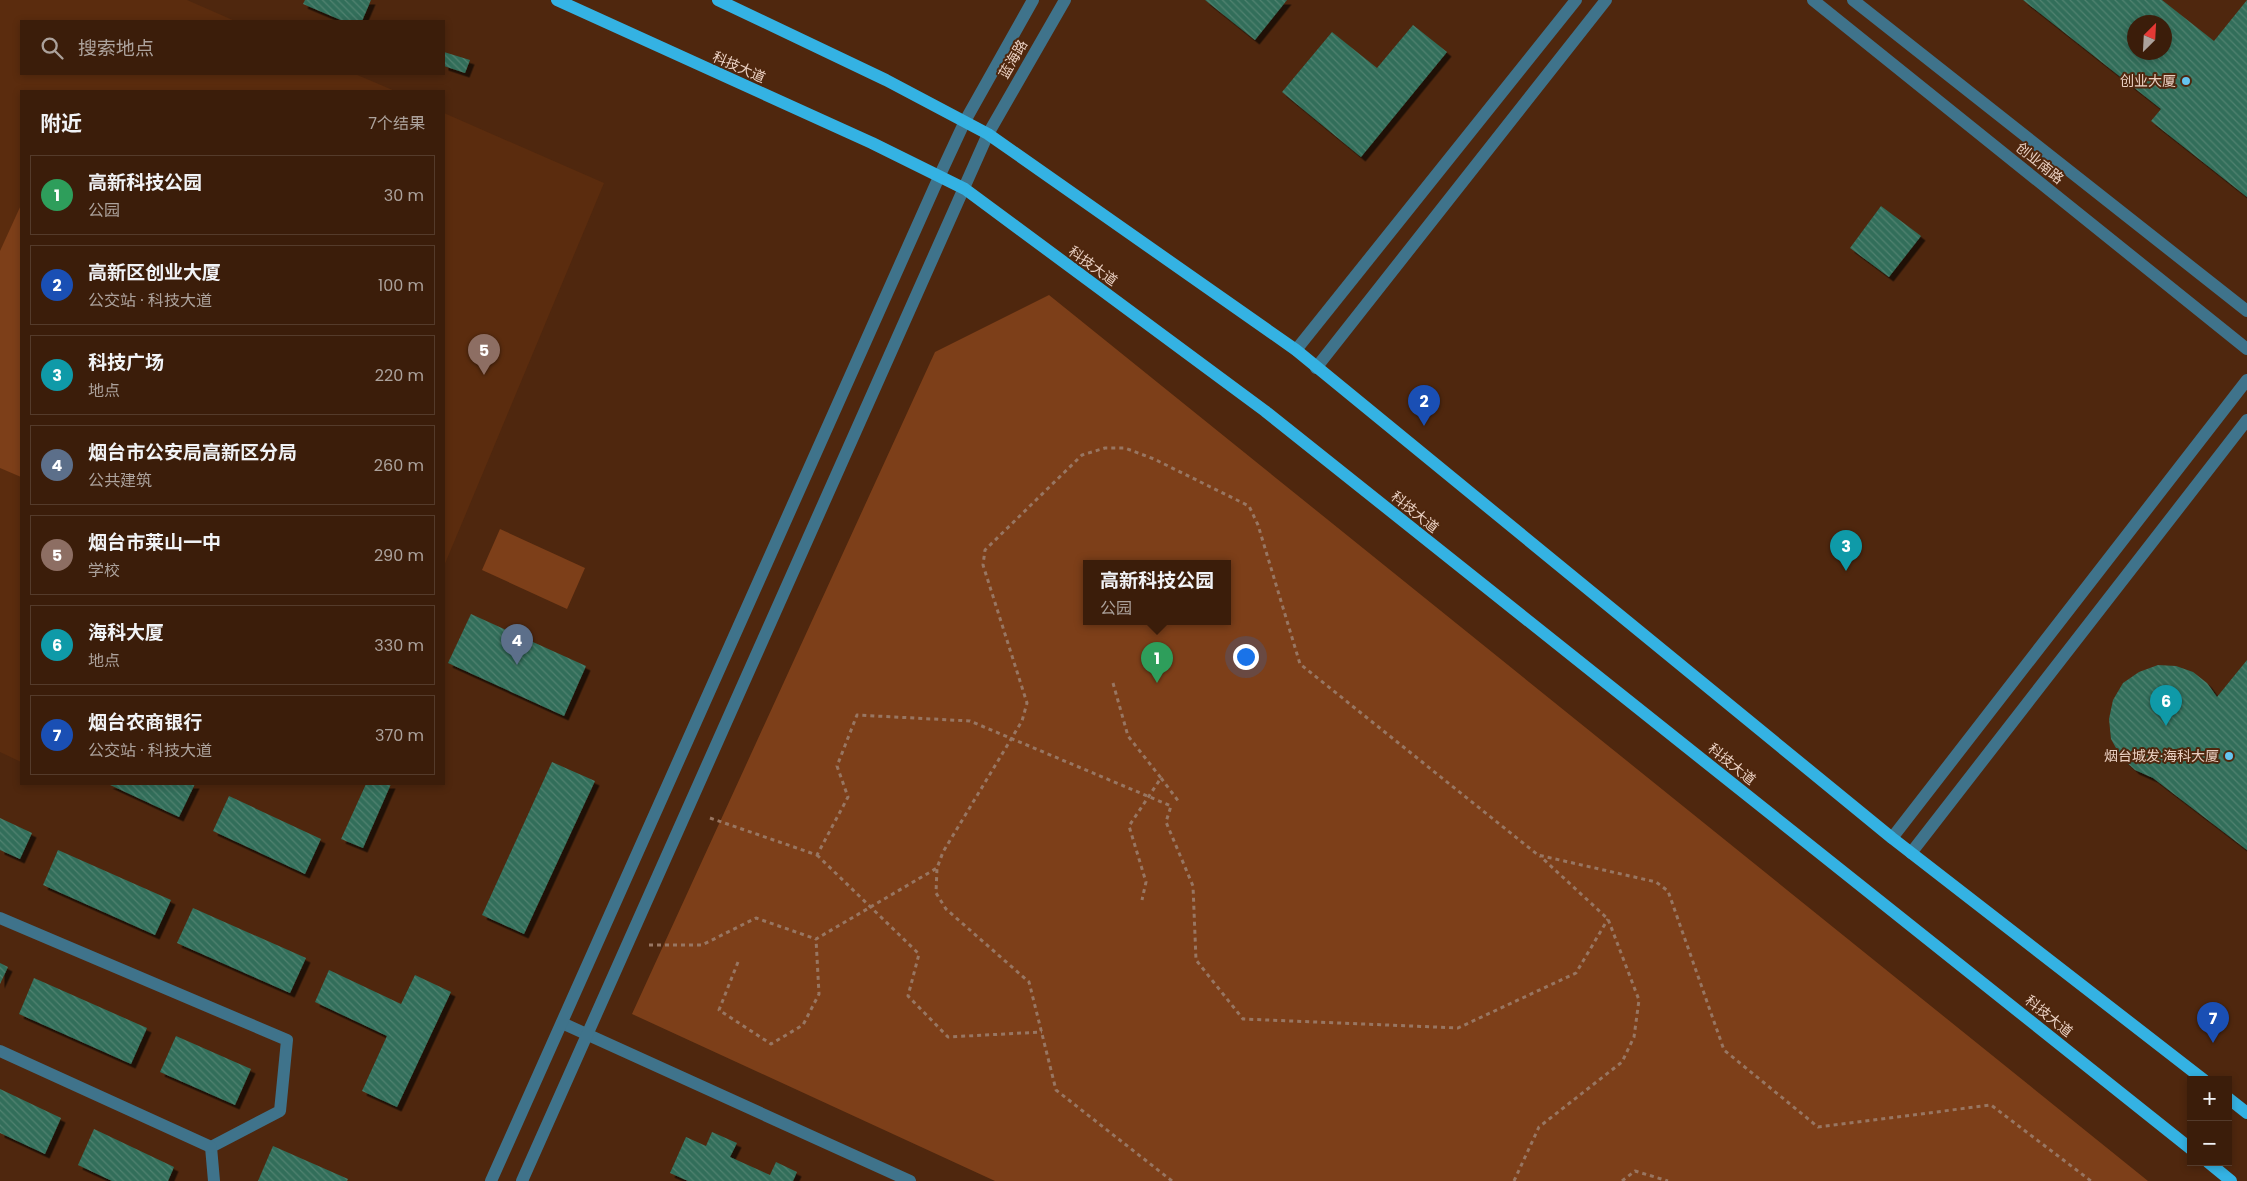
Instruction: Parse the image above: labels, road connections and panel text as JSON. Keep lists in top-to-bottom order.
{
  "streets": {
    "main road": ["科技大道"],
    "street": ["蓝海路", "创业南路"]
  },
  "crossings": [
    ["蓝海路", "科技大道"]
  ],
  "places": ["创业大厦", "烟台城发·海科大厦"],
  "north": "top right",
  "page": {
    "search": "搜索地点",
    "heading": ["附近", "7个结果"],
    "list": [
      {
        "mark": "1",
        "name": "高新科技公园",
        "note": "公园",
        "value": "30 m"
      },
      {
        "mark": "2",
        "name": "高新区创业大厦",
        "note": "公交站 · 科技大道",
        "value": "100 m"
      },
      {
        "mark": "3",
        "name": "科技广场",
        "note": "地点",
        "value": "220 m"
      },
      {
        "mark": "4",
        "name": "烟台市公安局高新区分局",
        "note": "公共建筑",
        "value": "260 m"
      },
      {
        "mark": "5",
        "name": "烟台市莱山一中",
        "note": "学校",
        "value": "290 m"
      },
      {
        "mark": "6",
        "name": "海科大厦",
        "note": "地点",
        "value": "330 m"
      },
      {
        "mark": "7",
        "name": "烟台农商银行",
        "note": "公交站 · 科技大道",
        "value": "370 m"
      }
    ],
    "pins": [
      "5",
      "2",
      "3",
      "4",
      "1",
      "6",
      "7"
    ],
    "popup": ["高新科技公园", "公园"],
    "map_buttons": ["+", "−"]
  }
}
